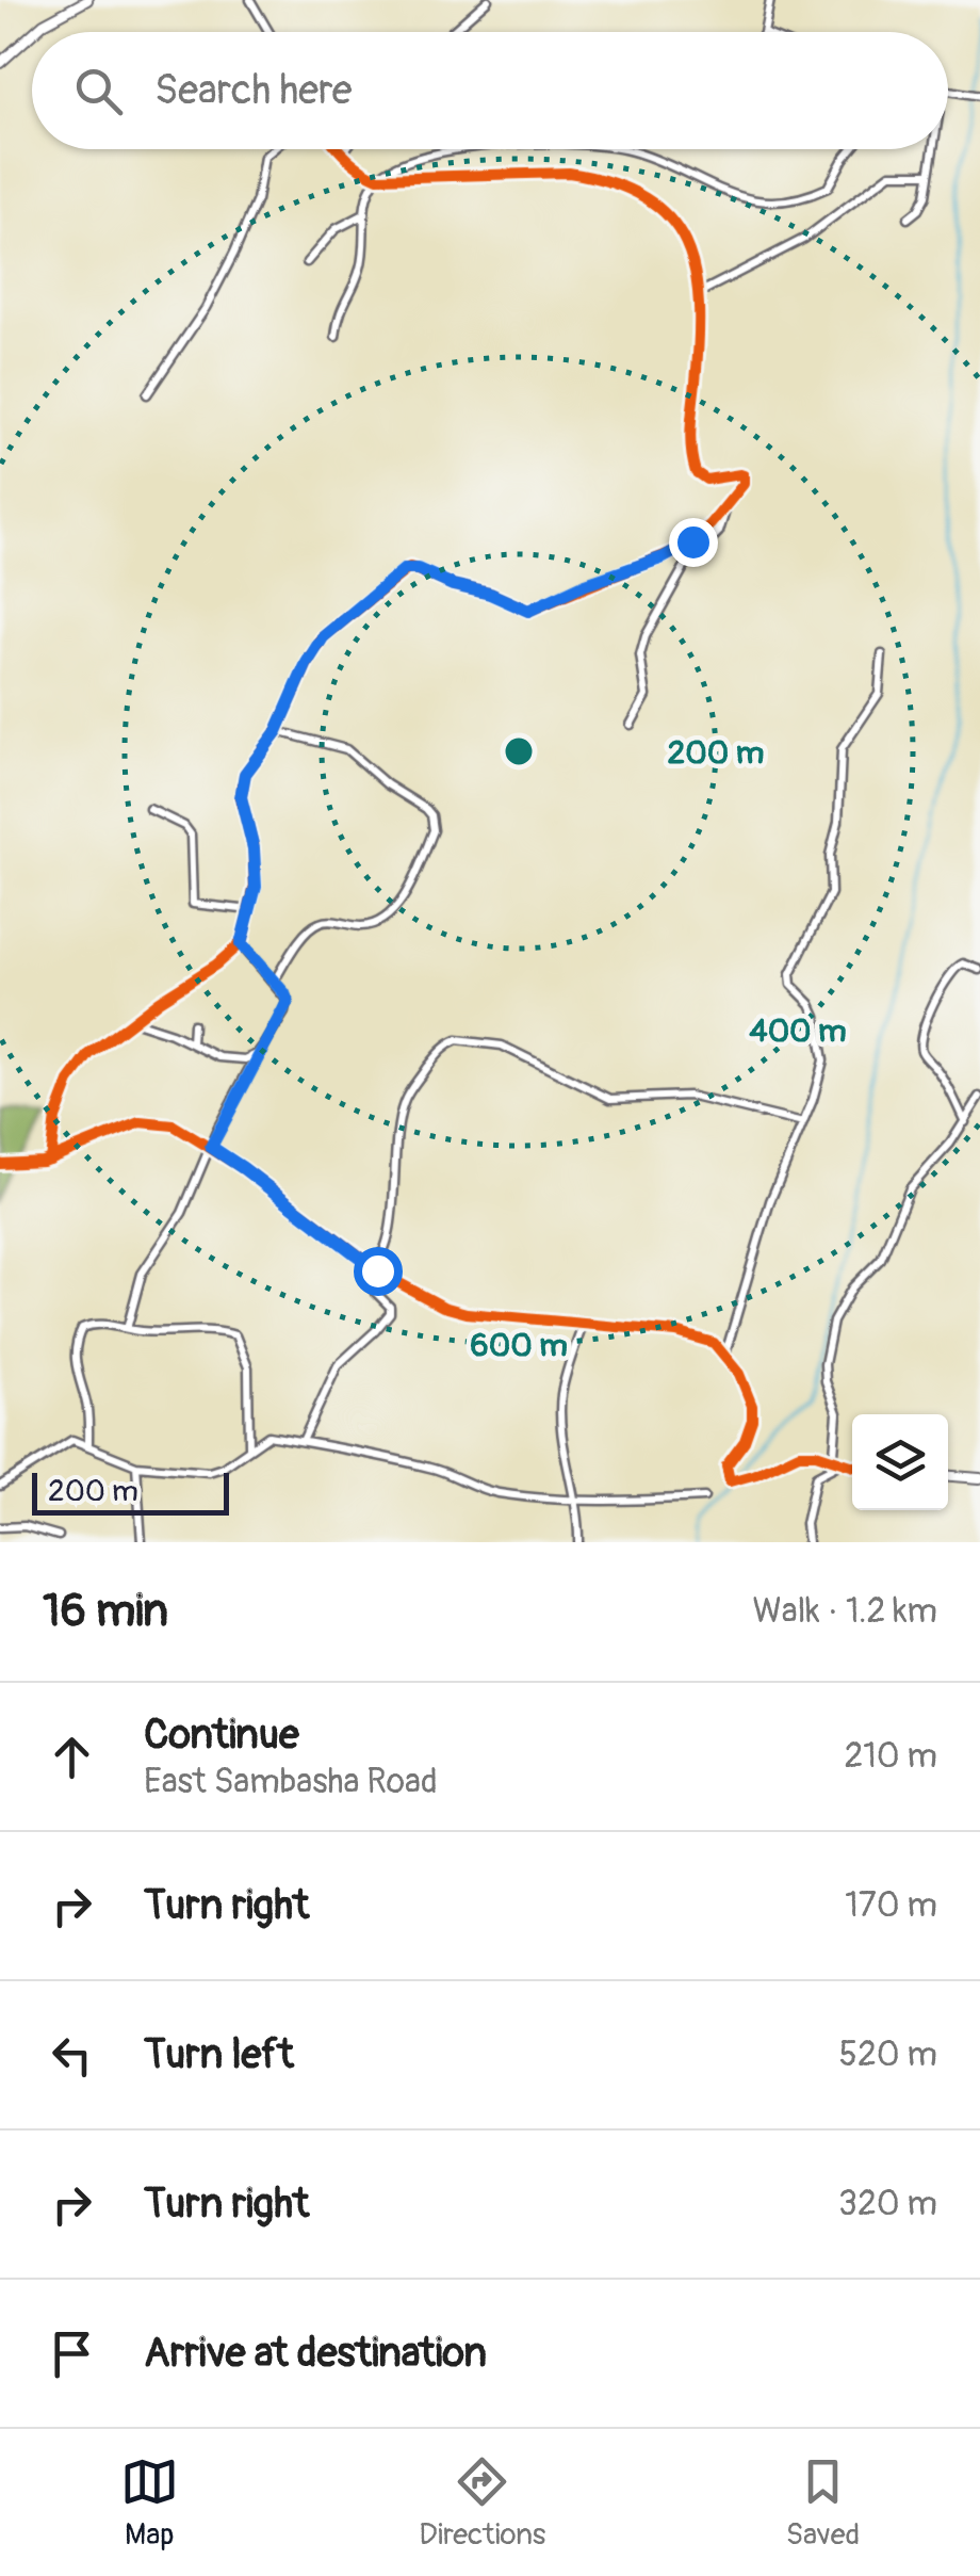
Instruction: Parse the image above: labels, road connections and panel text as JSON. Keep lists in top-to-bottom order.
{
  "scale_bar": "200 m",
  "page": {
    "search": "Search here",
    "scale": "200 m",
    "heading": ["16 min", "Walk · 1.2 km"],
    "list": [
      ["Continue", "East Sambasha Road", "210 m"],
      ["Turn right", "170 m"],
      ["Turn left", "520 m"],
      ["Turn right", "320 m"],
      "Arrive at destination"
    ],
    "nav": ["Map", "Directions", "Saved"]
  },
  "rings": ["200 m", "400 m", "600 m"]
}
